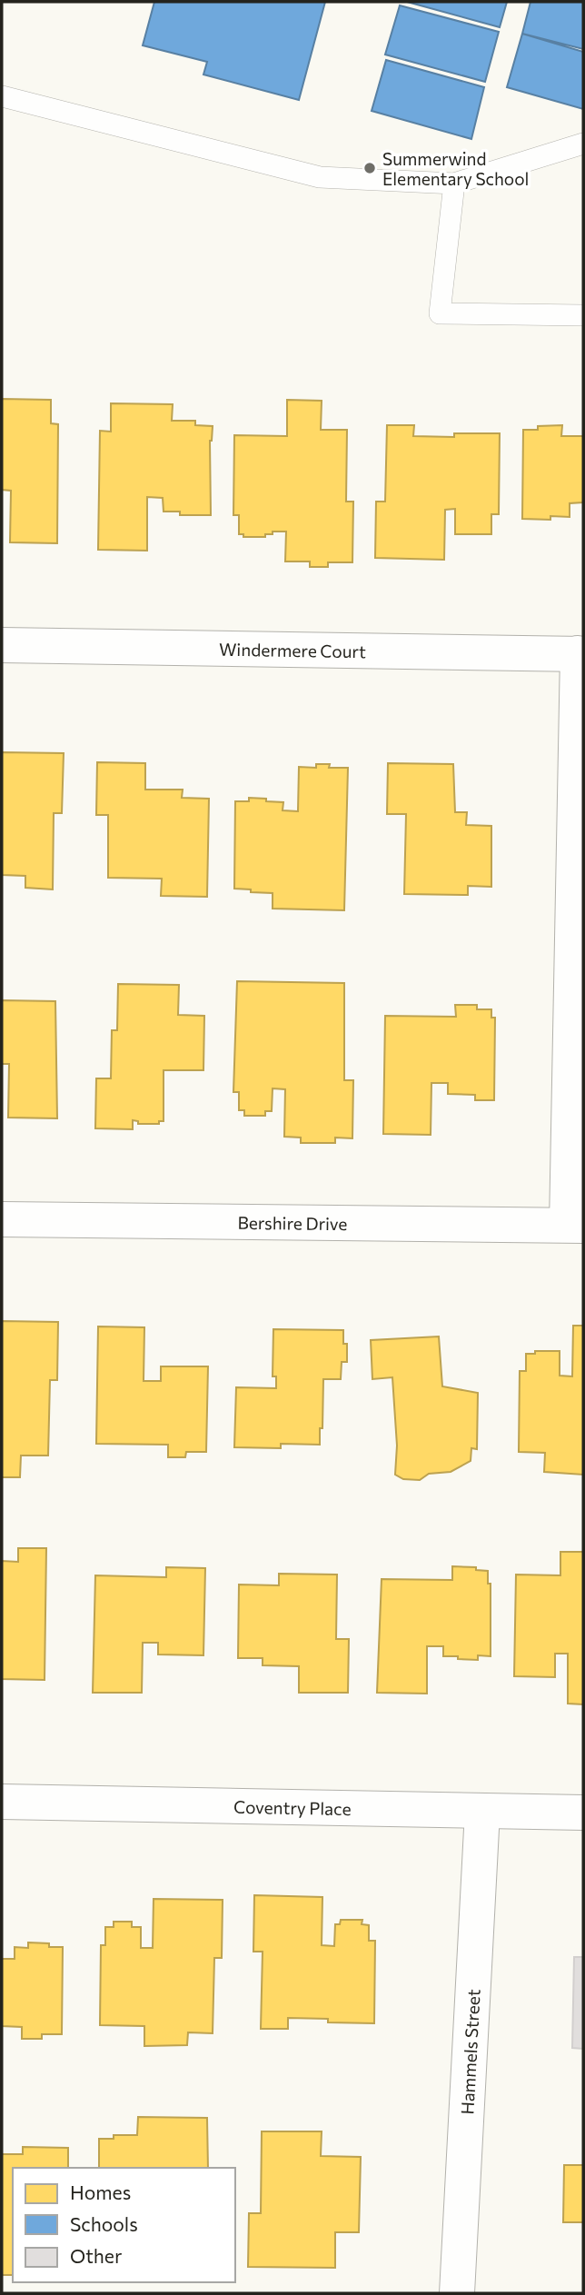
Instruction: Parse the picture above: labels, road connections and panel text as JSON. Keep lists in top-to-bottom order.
{
  "streets": {
    "street": [
      "Windermere Court",
      "Bershire Drive",
      "Coventry Place",
      "Hammels Street"
    ]
  },
  "crossings": [
    ["Coventry Place", "Hammels Street"]
  ],
  "places": ["Summerwind Elementary School"],
  "legend": ["Homes", "Schools", "Other"]
}
